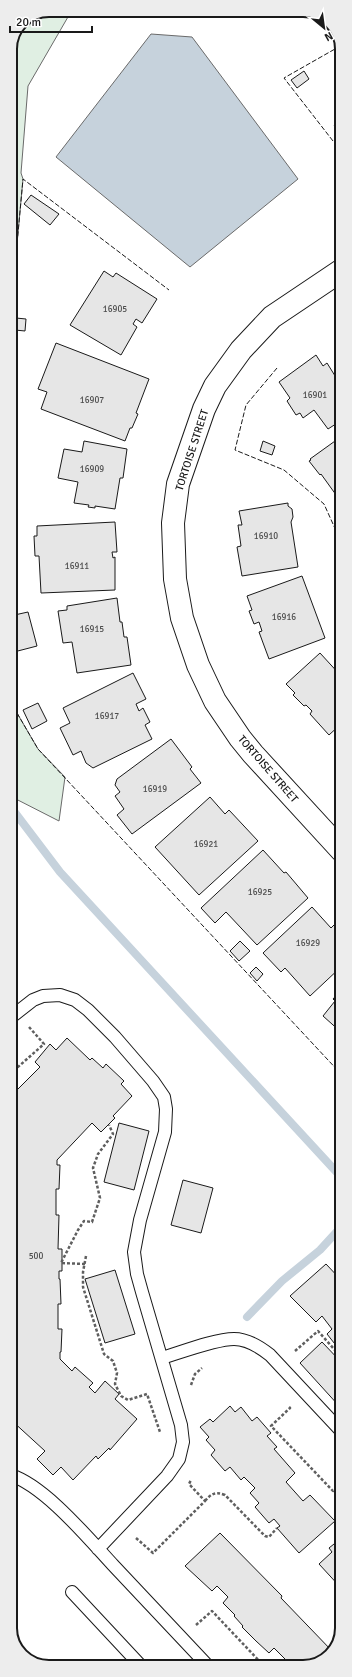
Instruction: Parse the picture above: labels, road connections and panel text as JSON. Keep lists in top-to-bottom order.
{
  "streets": {
    "street": ["TORTOISE STREET"]
  },
  "house_numbers": [
    "16905",
    "16901",
    "16907",
    "16909",
    "16910",
    "16911",
    "16916",
    "16915",
    "16917",
    "16919",
    "16921",
    "16925",
    "16929",
    "500"
  ],
  "scale_bar": "20 m",
  "north": "bottom right"
}
